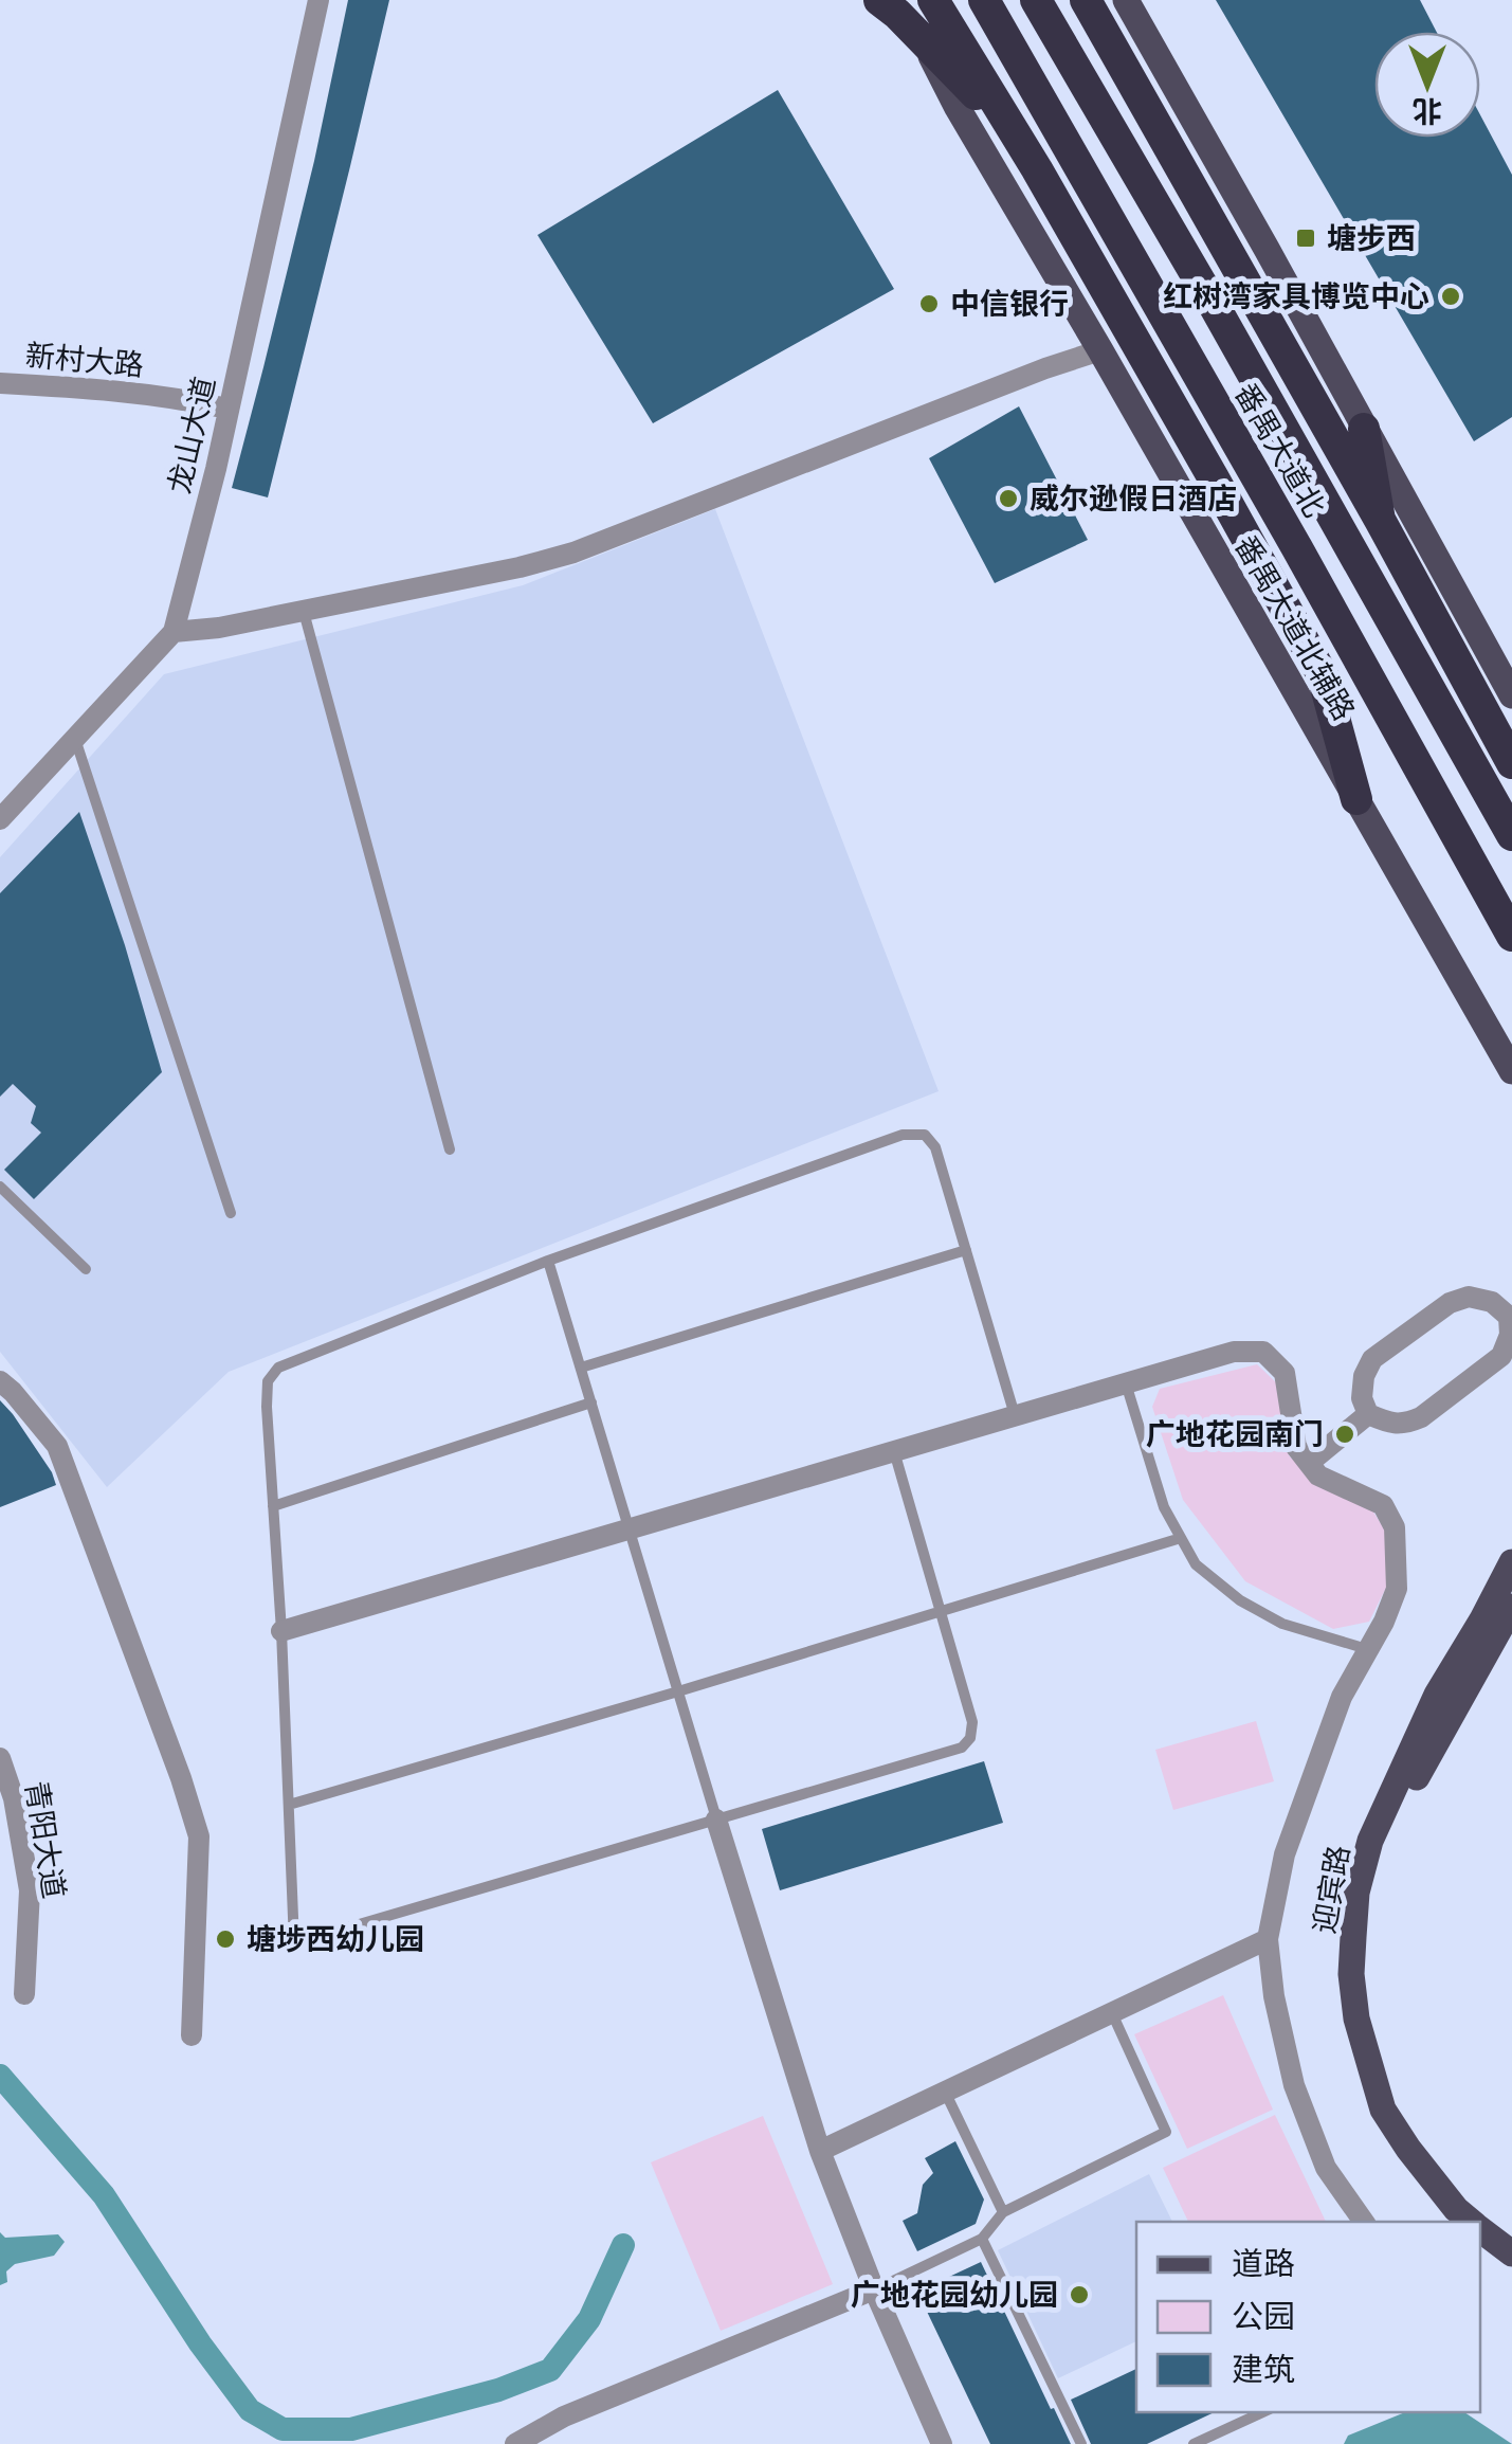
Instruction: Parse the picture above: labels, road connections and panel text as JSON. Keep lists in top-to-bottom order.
{
  "streets": {
    "highway": ["番禺大道北"],
    "main road": ["番禺大道北辅路", "迎宾路"],
    "street": ["新村大路", "龙山大道", "青阳大道"]
  },
  "crossings": [
    ["新村大路", "龙山大道"]
  ],
  "places": {
    "transit": ["塘步西"],
    "other": [
      "红树湾家具博览中心",
      "中信银行",
      "威尔逊假日酒店",
      "广地花园南门",
      "塘埗西幼儿园",
      "广地花园幼儿园"
    ]
  },
  "legend": ["道路", "公园", "建筑"],
  "north": "bottom"
}
